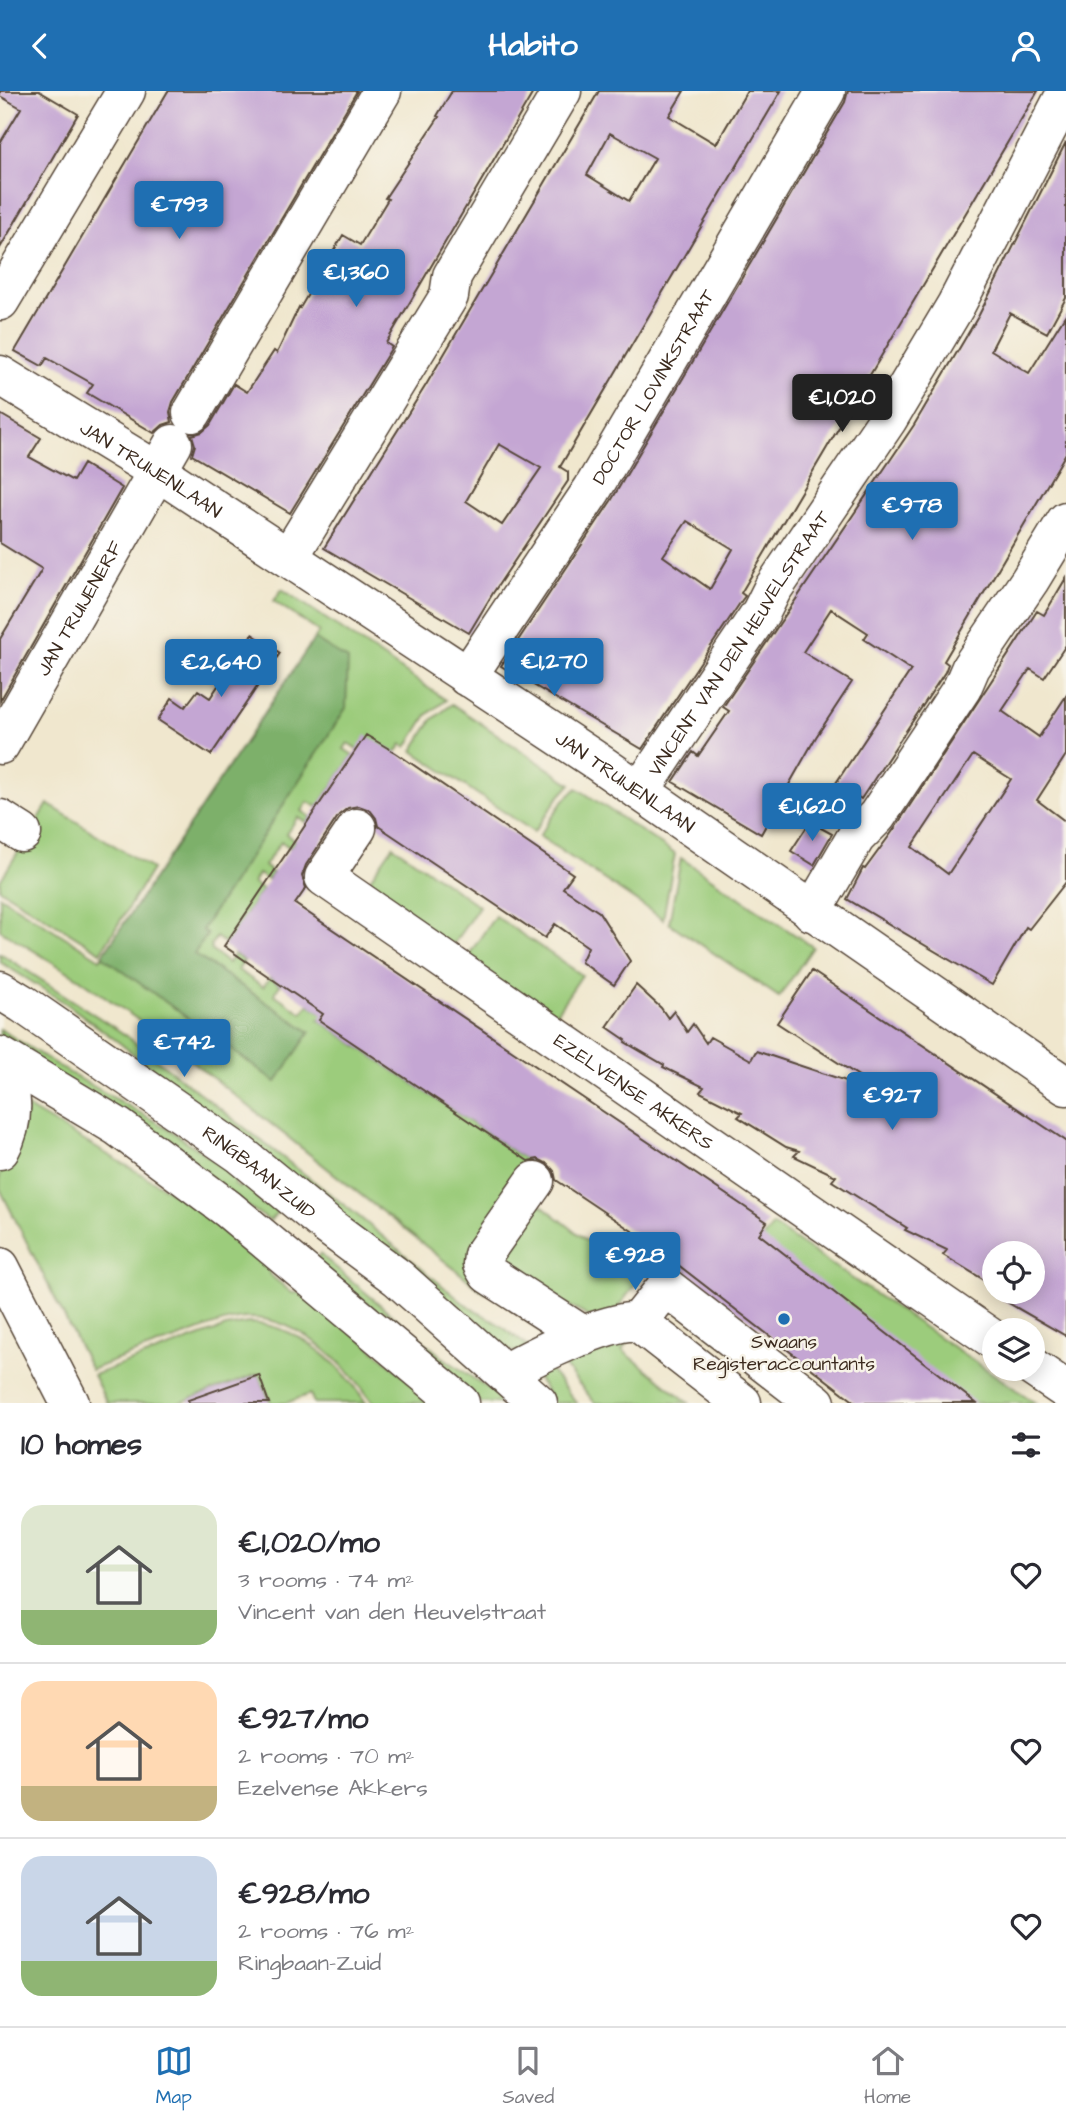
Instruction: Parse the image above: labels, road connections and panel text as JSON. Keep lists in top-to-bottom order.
{
  "streets": {
    "street": [
      "DOCTOR LOVINKSTRAAT",
      "JAN TRUIJENLAAN",
      "JAN TRUIJENERF",
      "VINCENT VAN DEN HEUVELSTRAAT",
      "EZELVENSE AKKERS",
      "RINGBAAN-ZUID"
    ]
  },
  "crossings": [
    ["DOCTOR LOVINKSTRAAT", "JAN TRUIJENLAAN"],
    ["JAN TRUIJENLAAN", "JAN TRUIJENERF"],
    ["JAN TRUIJENLAAN", "VINCENT VAN DEN HEUVELSTRAAT"]
  ],
  "places": ["Swaans Registeraccountants"],
  "page": {
    "header": "Habito",
    "price": [
      "€793",
      "€1,360",
      "€1,020",
      "€978",
      "€1,270",
      "€2,640",
      "€1,620",
      "€742",
      "€927",
      "€928"
    ],
    "heading": "10 homes",
    "list": [
      {
        "name": "€1,020/mo",
        "note": "3 rooms · 74 m² · Vincent van den Heuvelstraat"
      },
      {
        "name": "€927/mo",
        "note": "2 rooms · 70 m² · Ezelvense Akkers"
      },
      {
        "name": "€928/mo",
        "note": "2 rooms · 76 m² · Ringbaan-Zuid"
      }
    ],
    "tabs": ["Map", "Saved", "Home"]
  }
}
